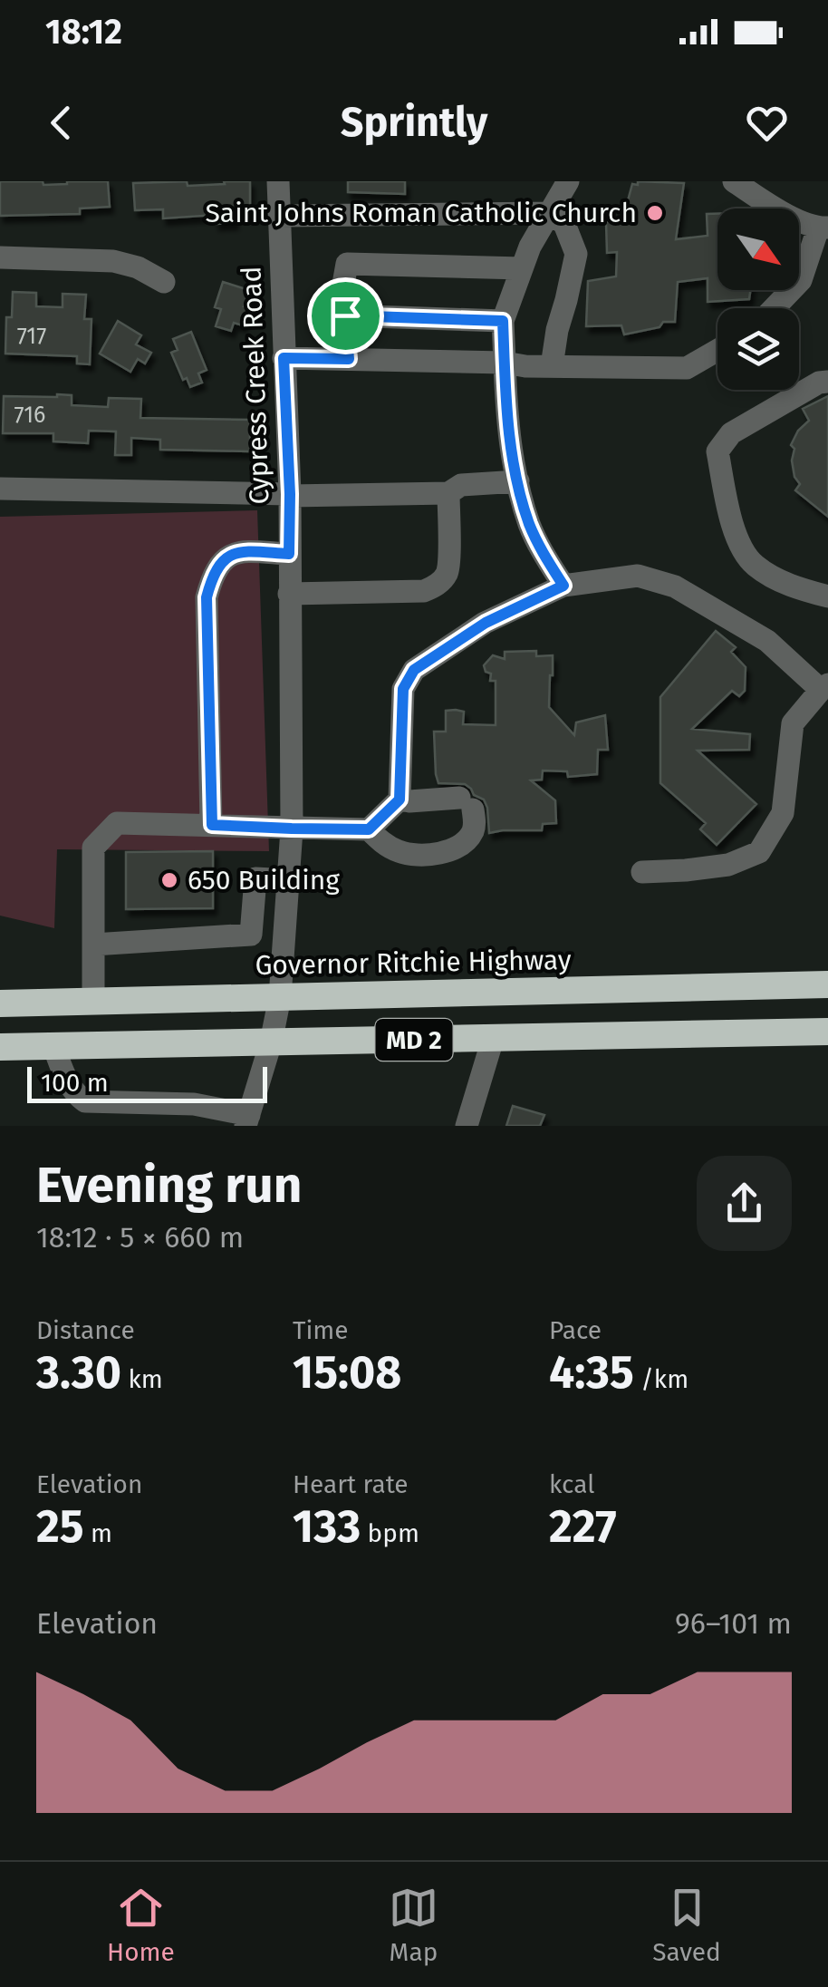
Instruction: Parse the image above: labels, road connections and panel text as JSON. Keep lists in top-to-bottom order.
{
  "streets": {
    "highway": ["Governor Ritchie Highway", "MD 2"],
    "street": ["Cypress Creek Road"]
  },
  "crossings": [
    ["Cypress Creek Road", "Governor Ritchie Highway"],
    ["Cypress Creek Road", "MD 2"]
  ],
  "places": ["Saint Johns Roman Catholic Church", "650 Building"],
  "house_numbers": ["717", "716"],
  "scale_bar": "100 m",
  "north": "bottom right",
  "page": {
    "status": "18:12",
    "header": "Sprintly",
    "scale": "100 m",
    "heading": ["Evening run", "18:12 · 5 × 660 m"],
    "stats": [
      ["Distance", "3.30 km"],
      ["Time", "15:08"],
      ["Pace", "4:35 /km"],
      ["Elevation", "25 m"],
      ["Heart rate", "133 bpm"],
      ["kcal", "227"]
    ],
    "chart": ["Elevation", "96–101 m"],
    "tabs": ["Home", "Map", "Saved"]
  }
}
